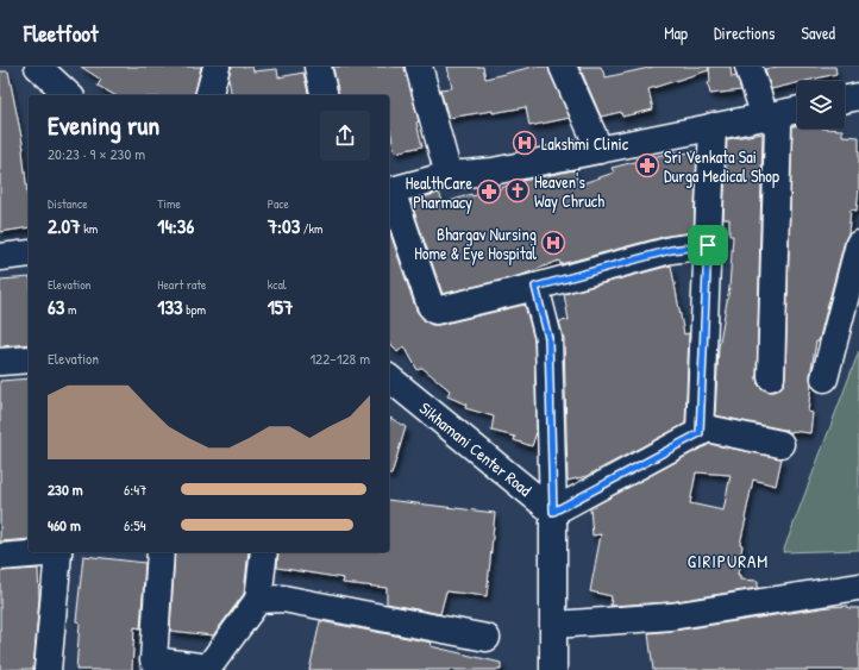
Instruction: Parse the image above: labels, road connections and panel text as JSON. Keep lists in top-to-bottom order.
{
  "streets": {
    "street": ["Sikhamani Center Road"]
  },
  "districts": ["GIRIPURAM"],
  "places": {
    "hospital": ["Lakshmi Clinic", "Bhargav Nursing Home & Eye Hospital"],
    "pharmacy": ["Sri Venkata Sai Durga Medical Shop", "HealthCare Pharmacy"],
    "church": ["Heaven's Way Chruch"]
  },
  "page": {
    "header": "Fleetfoot",
    "nav": ["Map", "Directions", "Saved"],
    "heading": ["Evening run", "20:23 · 9 × 230 m"],
    "stats": [
      ["Distance", "2.07 km"],
      ["Time", "14:36"],
      ["Pace", "7:03 /km"],
      ["Elevation", "63 m"],
      ["Heart rate", "133 bpm"],
      ["kcal", "157"]
    ],
    "chart": ["Elevation", "122–128 m"],
    "list": [
      {
        "name": "230 m",
        "note": "6:47"
      },
      {
        "name": "460 m",
        "note": "6:54"
      }
    ]
  }
}
